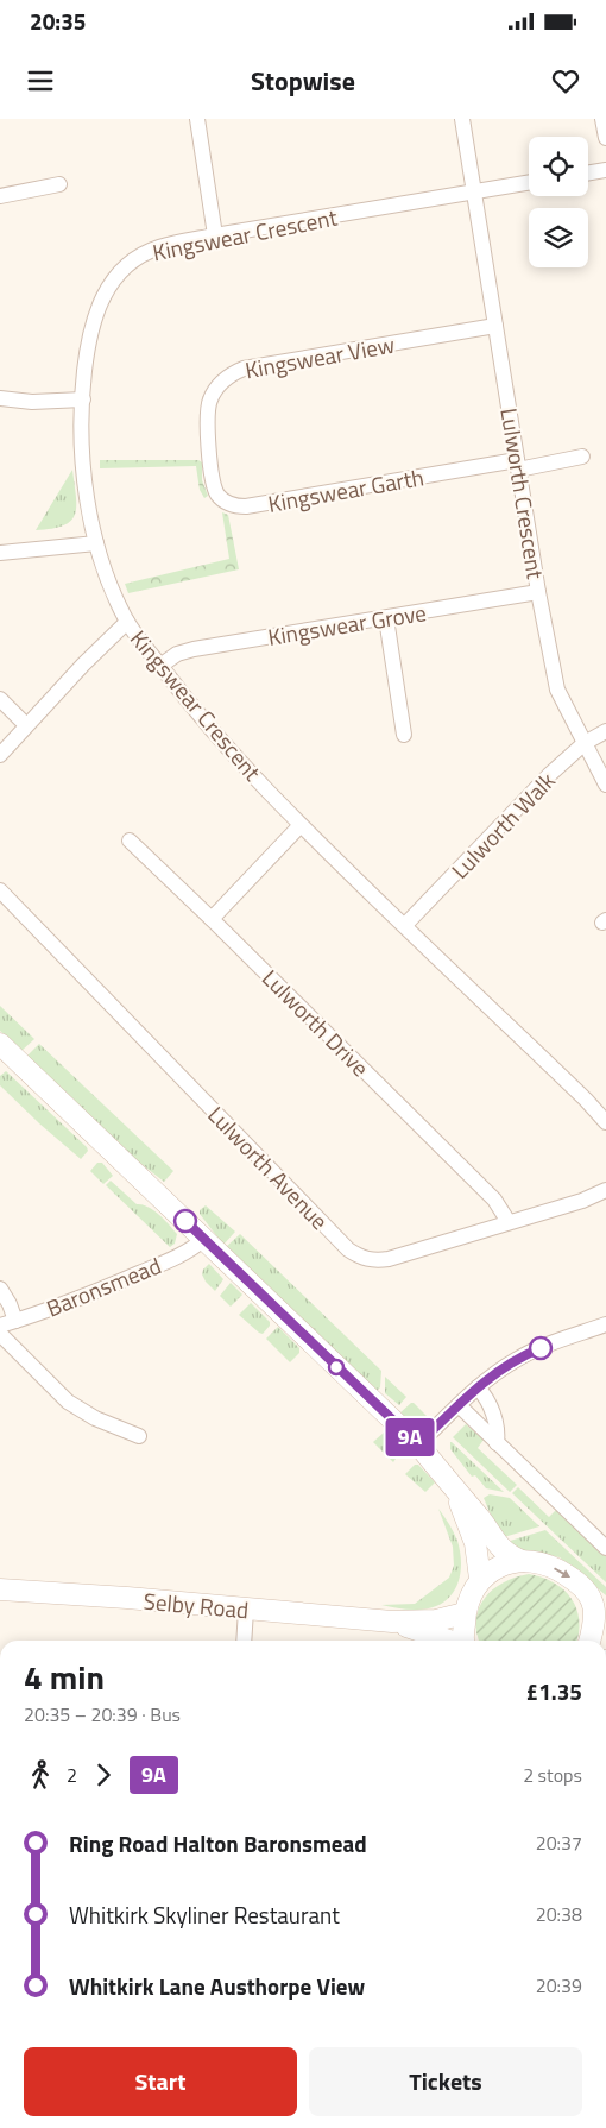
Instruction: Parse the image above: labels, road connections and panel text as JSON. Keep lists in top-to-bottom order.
{
  "streets": {
    "main road": ["Selby Road"],
    "street": [
      "Kingswear Crescent",
      "Kingswear View",
      "Kingswear Garth",
      "Lulworth Crescent",
      "Kingswear Grove",
      "Lulworth Walk",
      "Lulworth Drive",
      "Lulworth Avenue",
      "Baronsmead"
    ]
  },
  "crossings": [
    ["Kingswear Crescent", "Lulworth Crescent"],
    ["Kingswear Crescent", "Kingswear Grove"],
    ["Kingswear Crescent", "Lulworth Walk"],
    ["Kingswear View", "Kingswear Garth"],
    ["Kingswear View", "Lulworth Crescent"],
    ["Kingswear Garth", "Lulworth Crescent"],
    ["Lulworth Crescent", "Kingswear Grove"],
    ["Lulworth Crescent", "Lulworth Walk"],
    ["Lulworth Drive", "Lulworth Avenue"]
  ],
  "lines": ["bus line 9A"],
  "page": {
    "status": "20:35",
    "header": "Stopwise",
    "on_map": "9A",
    "heading": ["4 min", "20:35 – 20:39 · Bus", "£1.35"],
    "legs": ["2", "9A", "2 stops"],
    "list": [
      {
        "name": "Ring Road Halton Baronsmead",
        "value": "20:37"
      },
      {
        "name": "Whitkirk Skyliner Restaurant",
        "value": "20:38"
      },
      {
        "name": "Whitkirk Lane Austhorpe View",
        "value": "20:39"
      }
    ],
    "buttons": ["Start", "Tickets"]
  }
}
